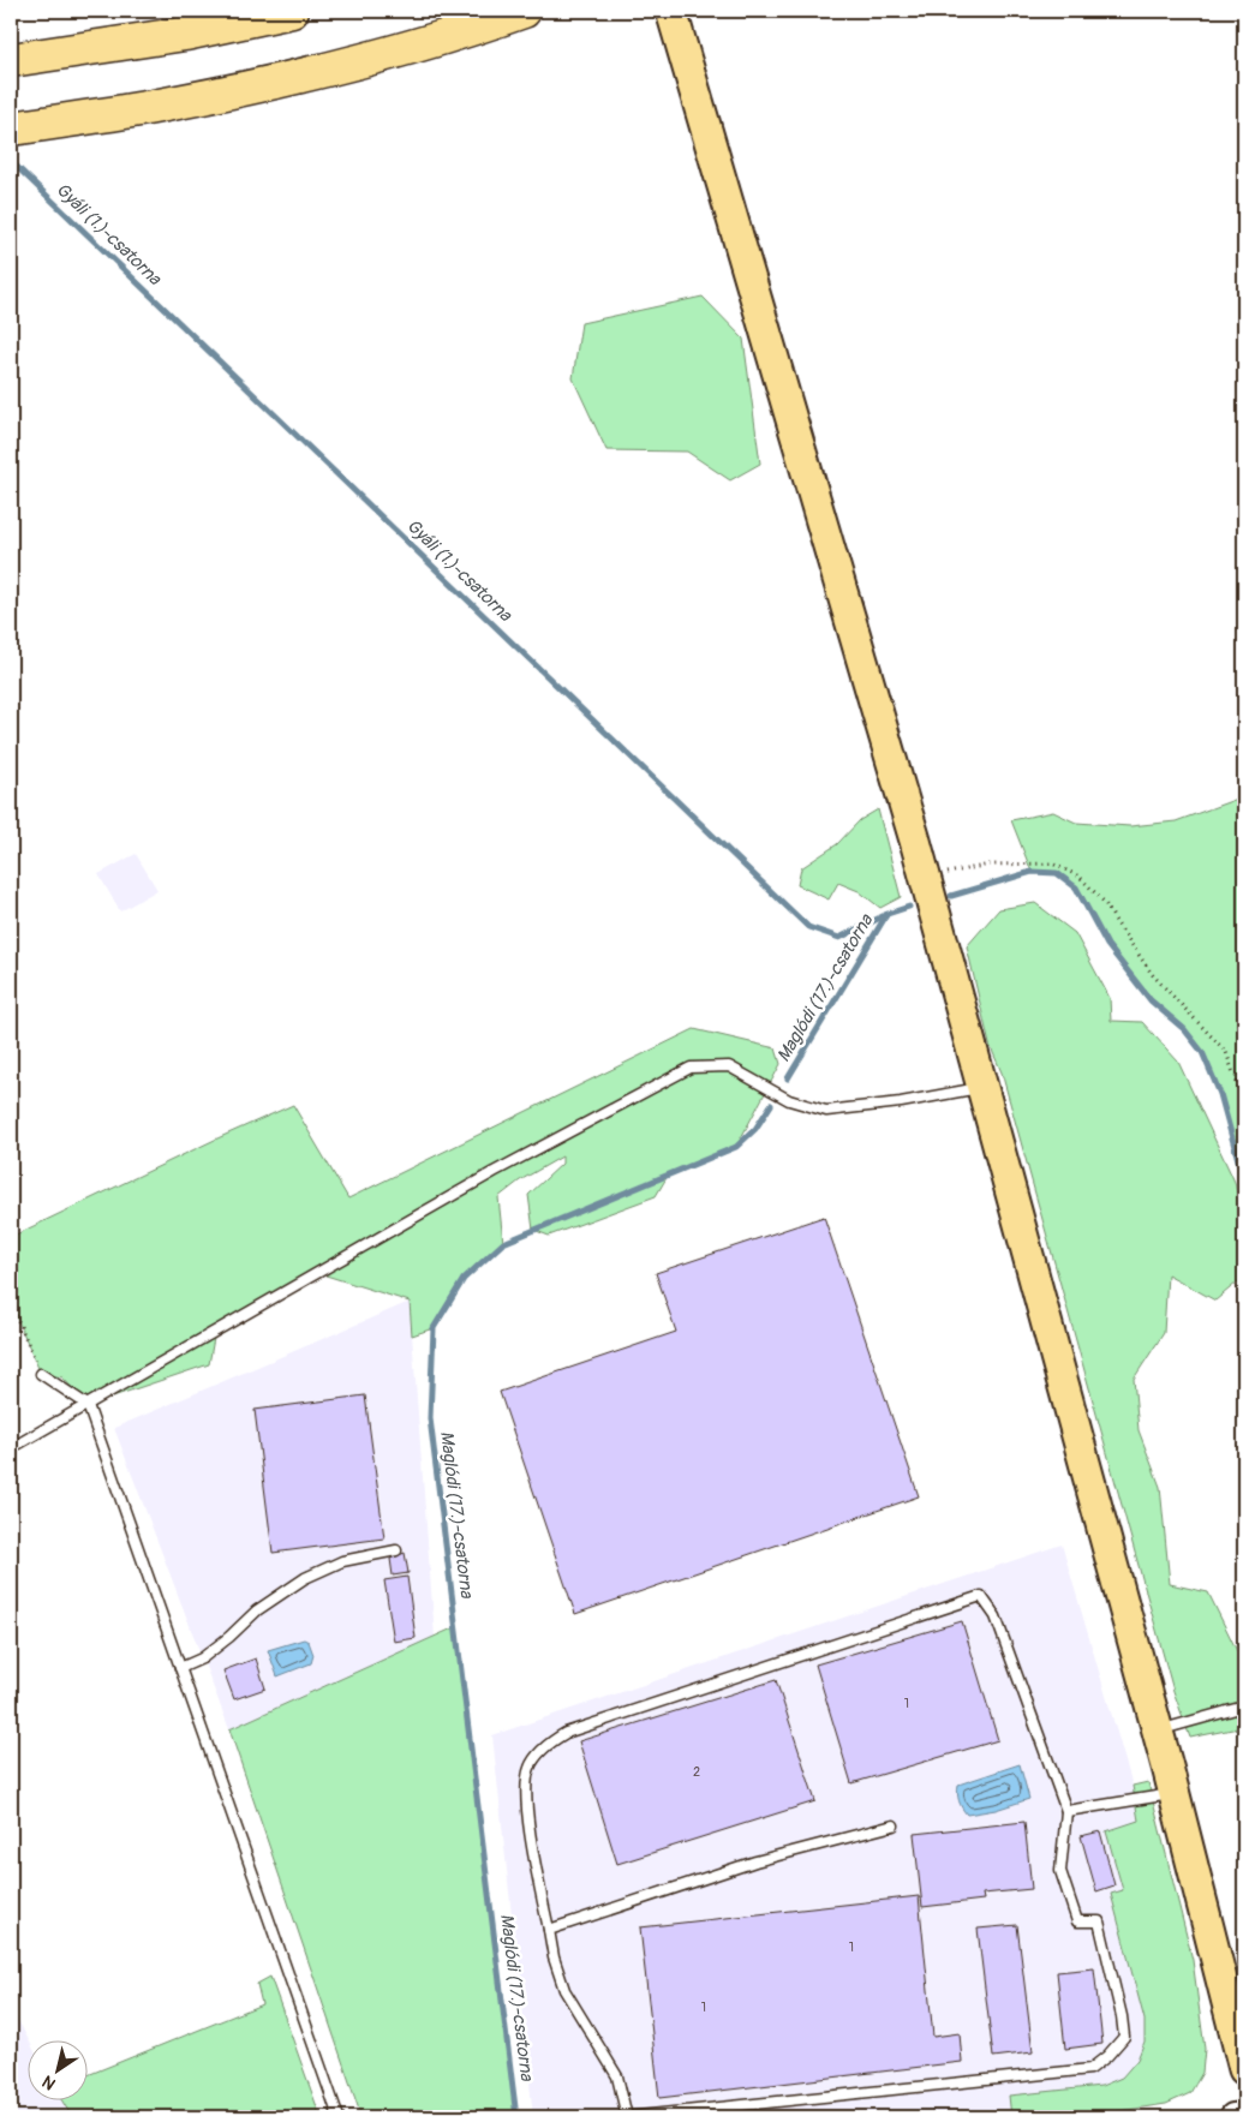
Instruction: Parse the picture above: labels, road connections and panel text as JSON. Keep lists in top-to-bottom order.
{
  "water": ["Gyáli (1.)-csatorna", "Maglódi (17.)-csatorna"],
  "house_numbers": [
    "1",
    "2",
    "1",
    "1"
  ],
  "north": "bottom left"
}
